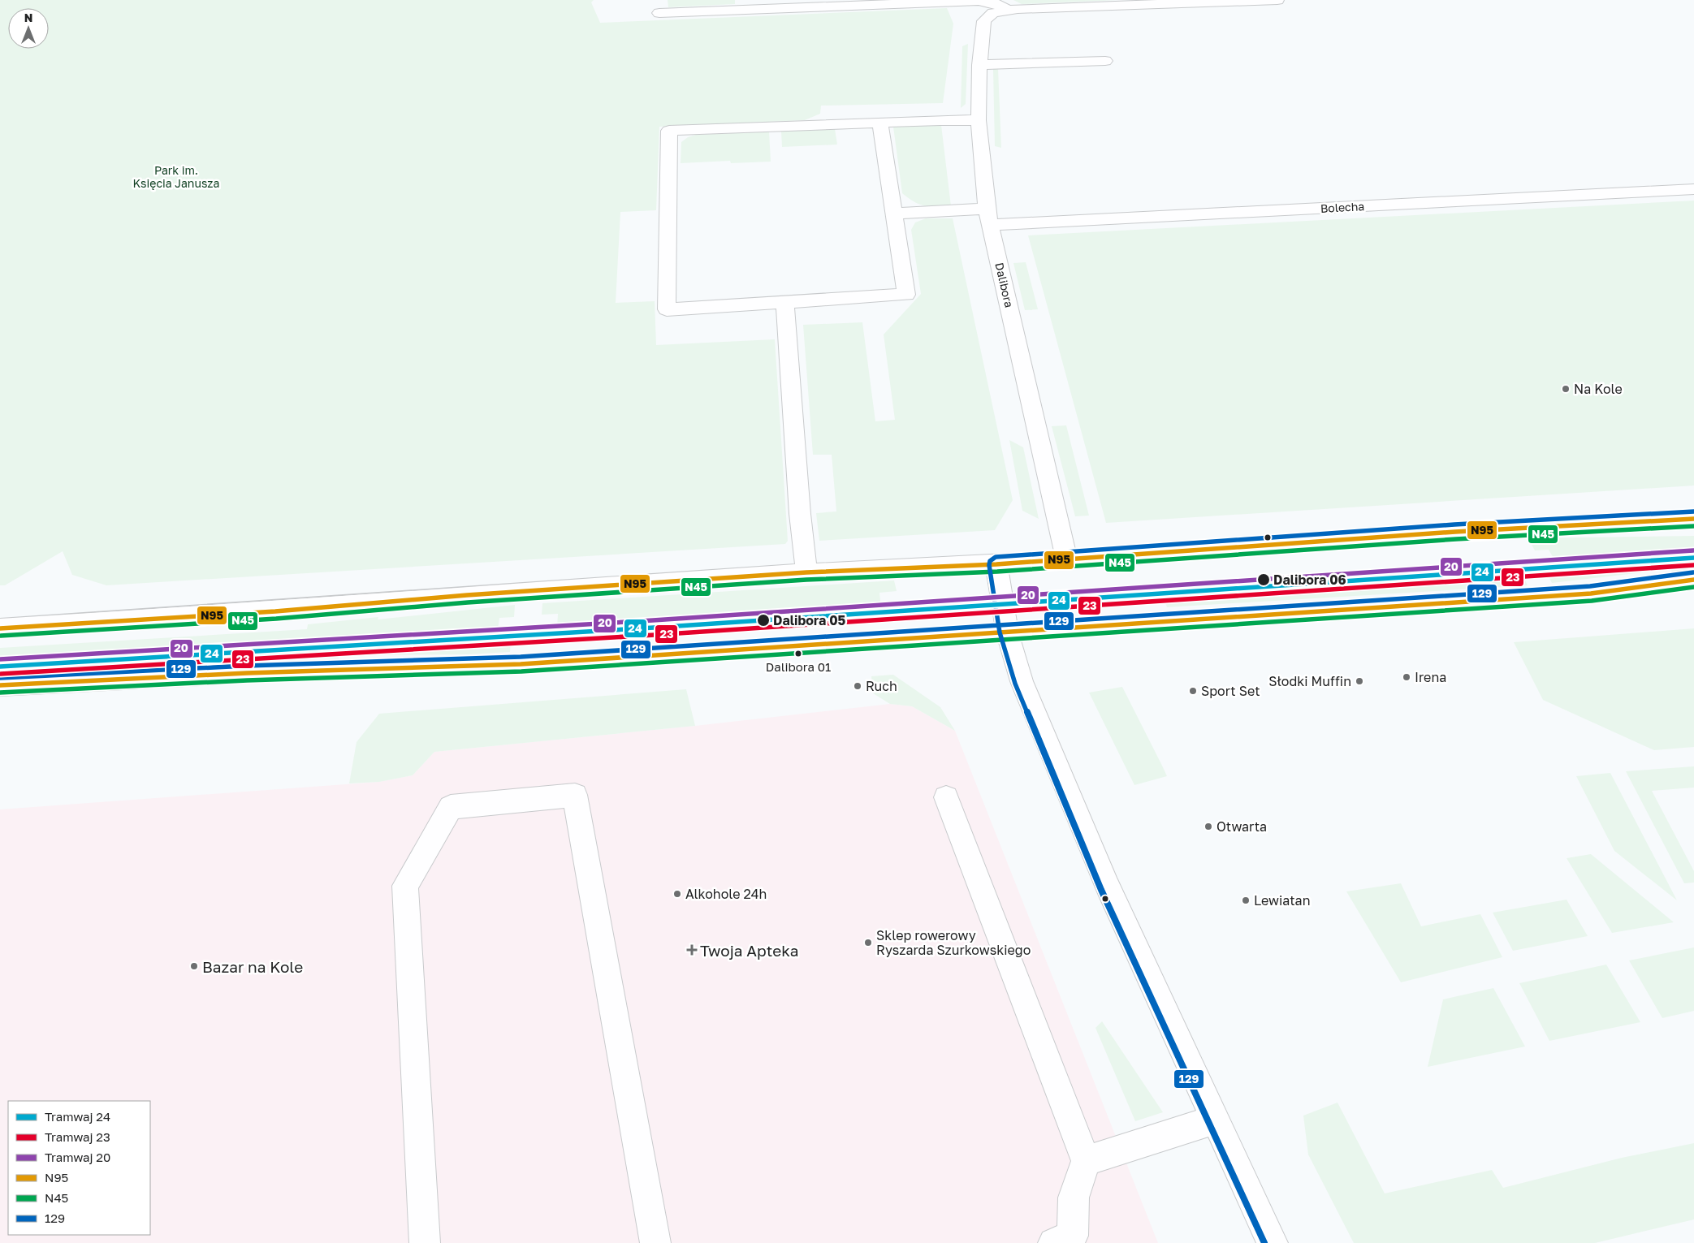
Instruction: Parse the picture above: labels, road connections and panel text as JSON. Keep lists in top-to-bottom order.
{
  "streets": {
    "street": ["Bolecha", "Dalibora"]
  },
  "crossings": [
    ["Bolecha", "Dalibora"]
  ],
  "parks": ["Park im. Księcia Janusza"],
  "places": {
    "other": [
      "Na Kole",
      "Dalibora 06",
      "Dalibora 05",
      "Dalibora 01",
      "Irena",
      "Słodki Muffin",
      "Ruch",
      "Sport Set",
      "Otwarta",
      "Alkohole 24h",
      "Lewiatan",
      "Sklep rowerowy Ryszarda Szurkowskiego",
      "Bazar na Kole"
    ],
    "health": ["Twoja Apteka"]
  },
  "lines": [
    "transit line 129",
    "transit line N95",
    "transit line N45",
    "tram line 20",
    "tram line 24",
    "tram line 23"
  ],
  "legend": [
    "Tramwaj 24",
    "Tramwaj 23",
    "Tramwaj 20",
    "N95",
    "N45",
    "129"
  ],
  "north": "top"
}
